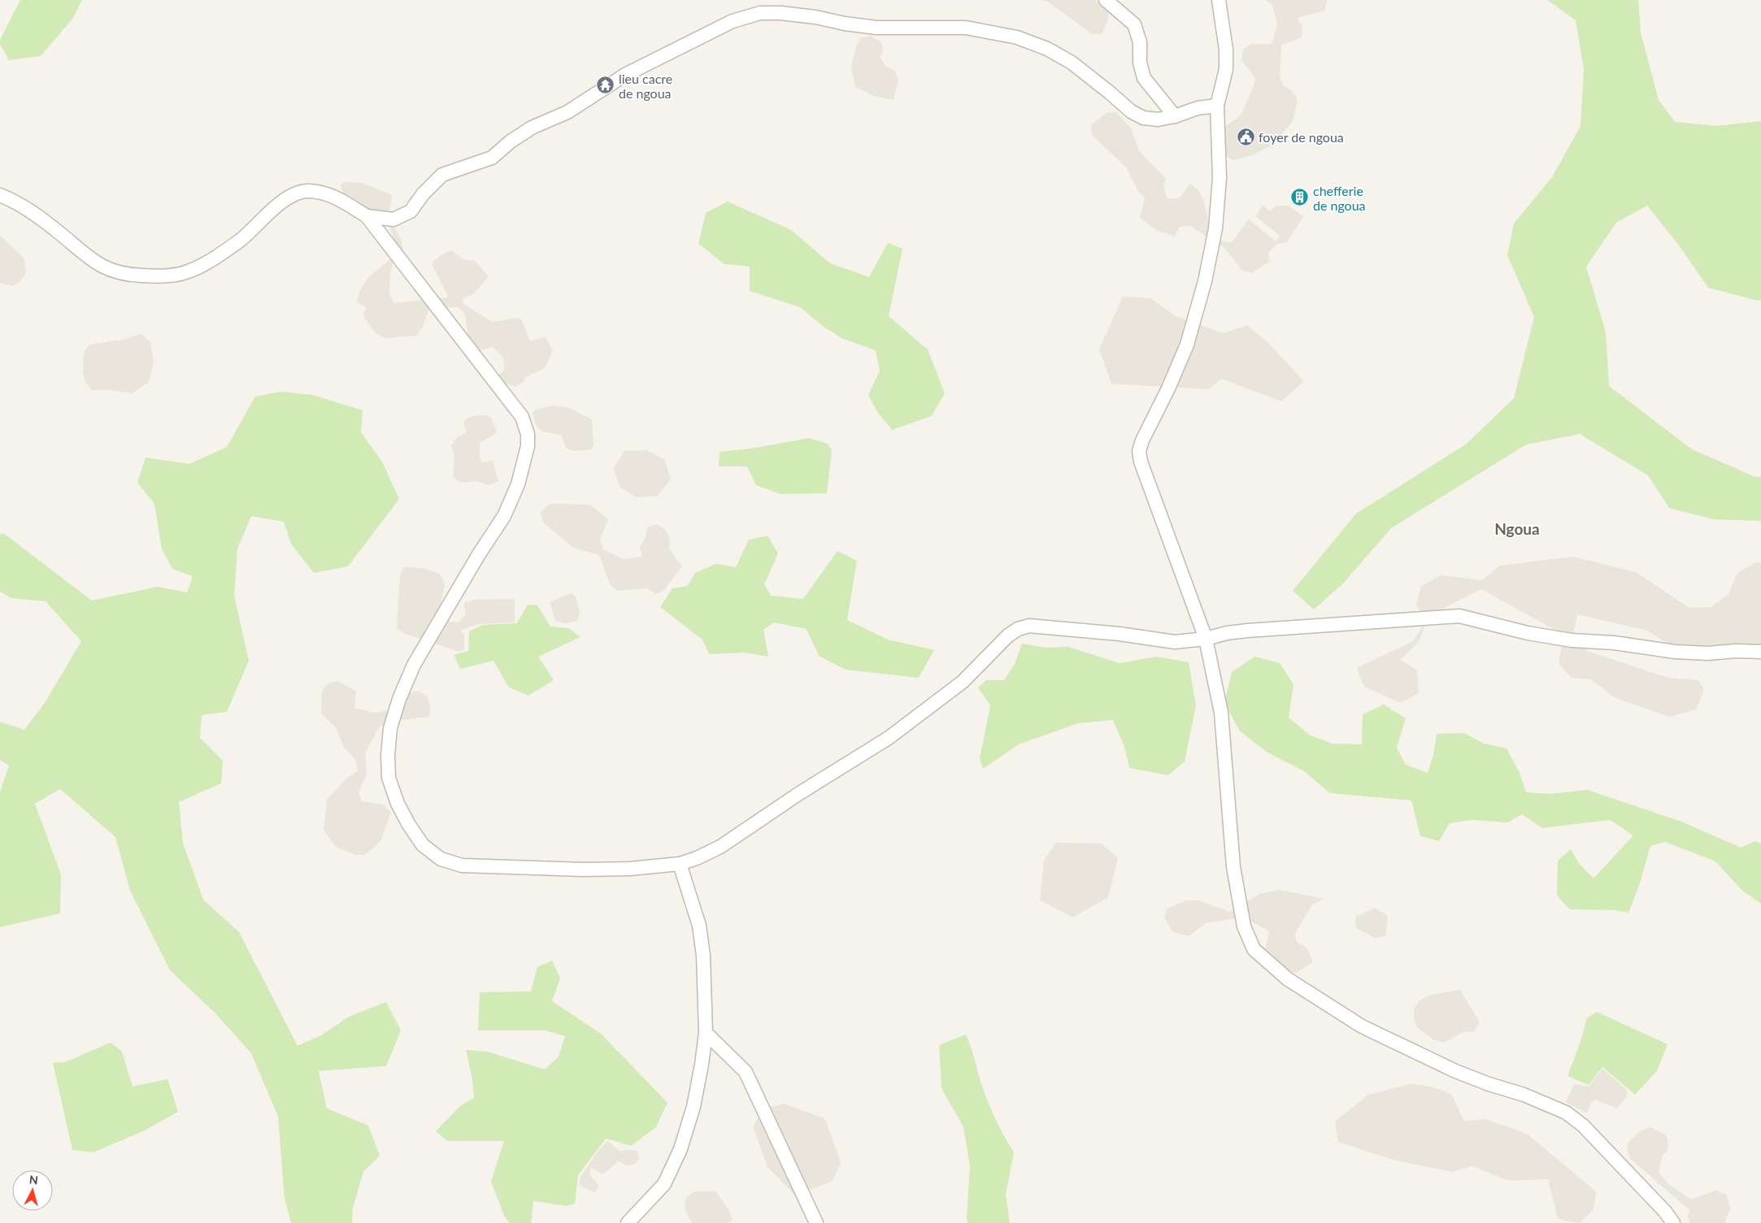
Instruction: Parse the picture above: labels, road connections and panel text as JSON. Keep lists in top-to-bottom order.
{
  "districts": ["Ngoua"],
  "places": {
    "temple": ["lieu cacre de ngoua"],
    "public building": ["foyer de ngoua"],
    "building": ["chefferie de ngoua"]
  },
  "north": "top"
}
